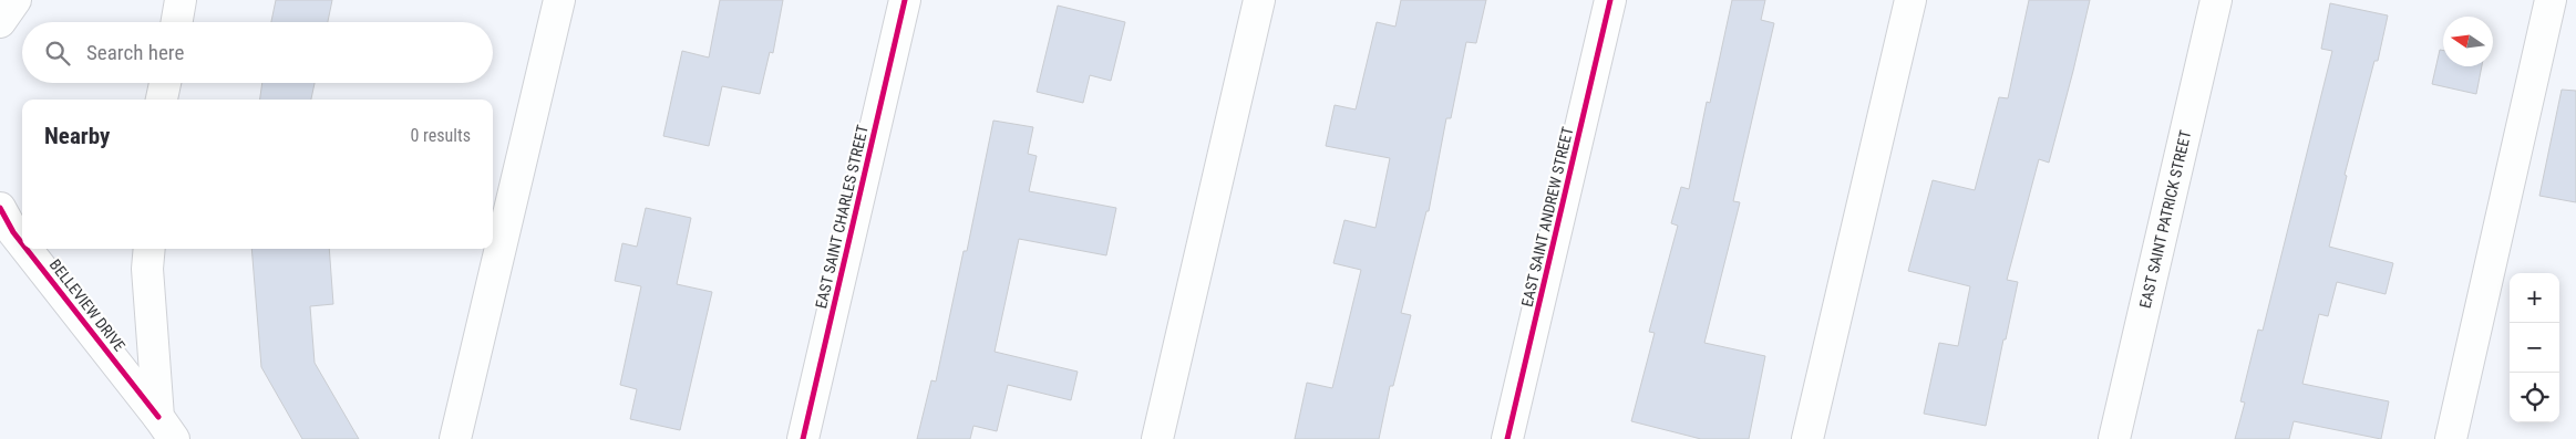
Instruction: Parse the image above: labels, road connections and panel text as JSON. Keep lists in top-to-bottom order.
{
  "streets": {
    "street": [
      "EAST SAINT CHARLES STREET",
      "EAST SAINT ANDREW STREET",
      "EAST SAINT PATRICK STREET",
      "BELLEVIEW DRIVE"
    ]
  },
  "north": "left",
  "page": {
    "search": "Search here",
    "heading": ["Nearby", "0 results"],
    "map_buttons": ["+", "−"]
  }
}
